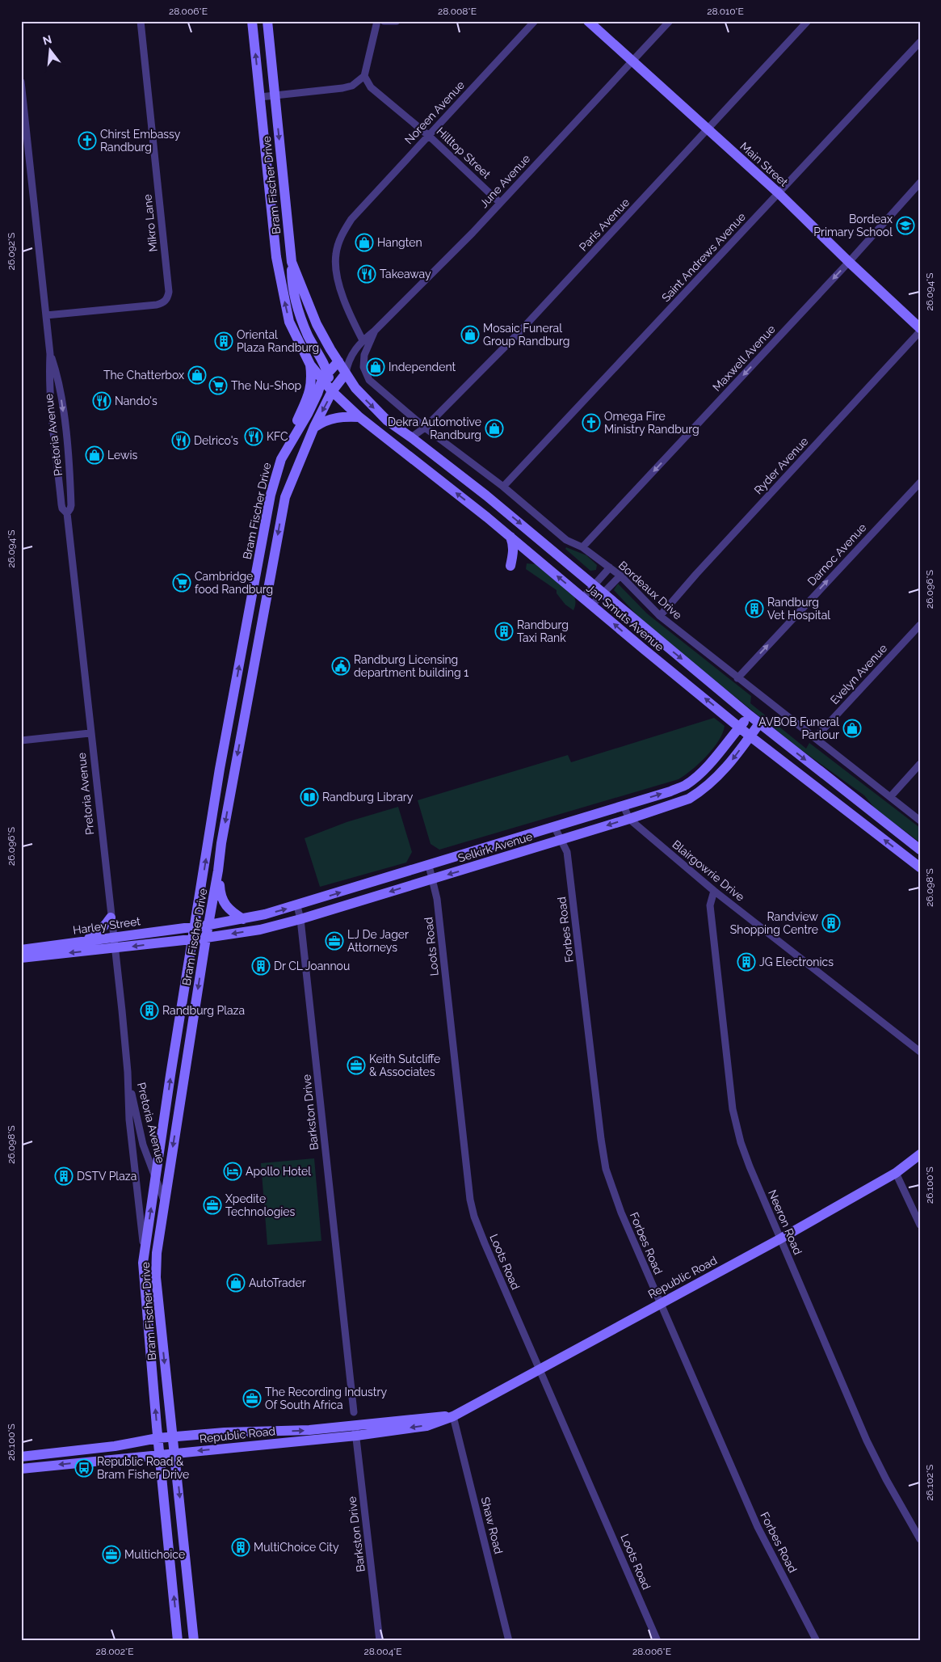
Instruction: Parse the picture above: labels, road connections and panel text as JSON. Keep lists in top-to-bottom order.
{
  "streets": {
    "main road": [
      "Main Street",
      "Bram Fischer Drive",
      "Jan Smuts Avenue",
      "Selkirk Avenue",
      "Harley Street",
      "Republic Road"
    ],
    "street": [
      "Noreen Avenue",
      "Hilltop Street",
      "June Avenue",
      "Mikro Lane",
      "Paris Avenue",
      "Saint Andrews Avenue",
      "Maxwell Avenue",
      "Pretoria Avenue",
      "Ryder Avenue",
      "Darnoc Avenue",
      "Bordeaux Drive",
      "Evelyn Avenue",
      "Blairgowrie Drive",
      "Forbes Road",
      "Loots Road",
      "Barkston Drive",
      "Neeron Road",
      "Shaw Road"
    ]
  },
  "crossings": [
    ["Noreen Avenue", "Hilltop Street"],
    ["Noreen Avenue", "June Avenue"],
    ["Hilltop Street", "June Avenue"],
    ["Main Street", "June Avenue"],
    ["Main Street", "Paris Avenue"],
    ["Main Street", "Saint Andrews Avenue"],
    ["Main Street", "Maxwell Avenue"],
    ["June Avenue", "Bram Fischer Drive"],
    ["June Avenue", "Bordeaux Drive"],
    ["June Avenue", "Jan Smuts Avenue"],
    ["Bram Fischer Drive", "Pretoria Avenue"],
    ["Bram Fischer Drive", "Jan Smuts Avenue"],
    ["Bram Fischer Drive", "Selkirk Avenue"],
    ["Bram Fischer Drive", "Harley Street"],
    ["Bram Fischer Drive", "Republic Road"],
    ["Mikro Lane", "Pretoria Avenue"],
    ["Paris Avenue", "Bordeaux Drive"],
    ["Paris Avenue", "Jan Smuts Avenue"],
    ["Saint Andrews Avenue", "Bordeaux Drive"],
    ["Maxwell Avenue", "Bordeaux Drive"],
    ["Pretoria Avenue", "Harley Street"],
    ["Ryder Avenue", "Bordeaux Drive"],
    ["Darnoc Avenue", "Bordeaux Drive"],
    ["Bordeaux Drive", "Evelyn Avenue"],
    ["Jan Smuts Avenue", "Selkirk Avenue"],
    ["Selkirk Avenue", "Blairgowrie Drive"],
    ["Selkirk Avenue", "Harley Street"],
    ["Selkirk Avenue", "Forbes Road"],
    ["Selkirk Avenue", "Loots Road"],
    ["Selkirk Avenue", "Barkston Drive"],
    ["Blairgowrie Drive", "Neeron Road"],
    ["Forbes Road", "Republic Road"],
    ["Loots Road", "Republic Road"],
    ["Barkston Drive", "Republic Road"],
    ["Neeron Road", "Republic Road"],
    ["Republic Road", "Shaw Road"]
  ],
  "one_way": ["Maxwell Avenue", "Darnoc Avenue"],
  "places": {
    "church": ["Chirst Embassy Randburg", "Omega Fire Ministry Randburg"],
    "school or university": ["Bordeax Primary School"],
    "shop": [
      "Hangten",
      "Mosaic Funeral Group Randburg",
      "Independent",
      "The Chatterbox",
      "Dekra Automotive Randburg",
      "Lewis",
      "AVBOB Funeral Parlour",
      "AutoTrader"
    ],
    "restaurant": [
      "Takeaway",
      "Nando's",
      "KFC",
      "Delrico's"
    ],
    "building": [
      "Oriental Plaza Randburg",
      "Randburg Vet Hospital",
      "Randburg Taxi Rank",
      "Randview Shopping Centre",
      "JG Electronics",
      "Dr CL Joannou",
      "Randburg Plaza",
      "DSTV Plaza",
      "MultiChoice City"
    ],
    "supermarket": ["The Nu-Shop", "Cambridge food Randburg"],
    "public building": ["Randburg Licensing department building 1"],
    "library": ["Randburg Library"],
    "office": [
      "LJ De Jager Attorneys",
      "Keith Sutcliffe & Associates",
      "Xpedite Technologies",
      "The Recording Industry Of South Africa",
      "Multichoice"
    ],
    "hotel": ["Apollo Hotel"],
    "bus stop": ["Republic Road & Bram Fisher Drive"]
  },
  "north": "top",
  "coordinates": [
    "28.006°E",
    "28.008°E",
    "28.010°E",
    "26.092°S",
    "26.094°S",
    "26.096°S",
    "26.098°S",
    "26.100°S",
    "26.102°S",
    "28.002°E",
    "28.004°E"
  ]
}
